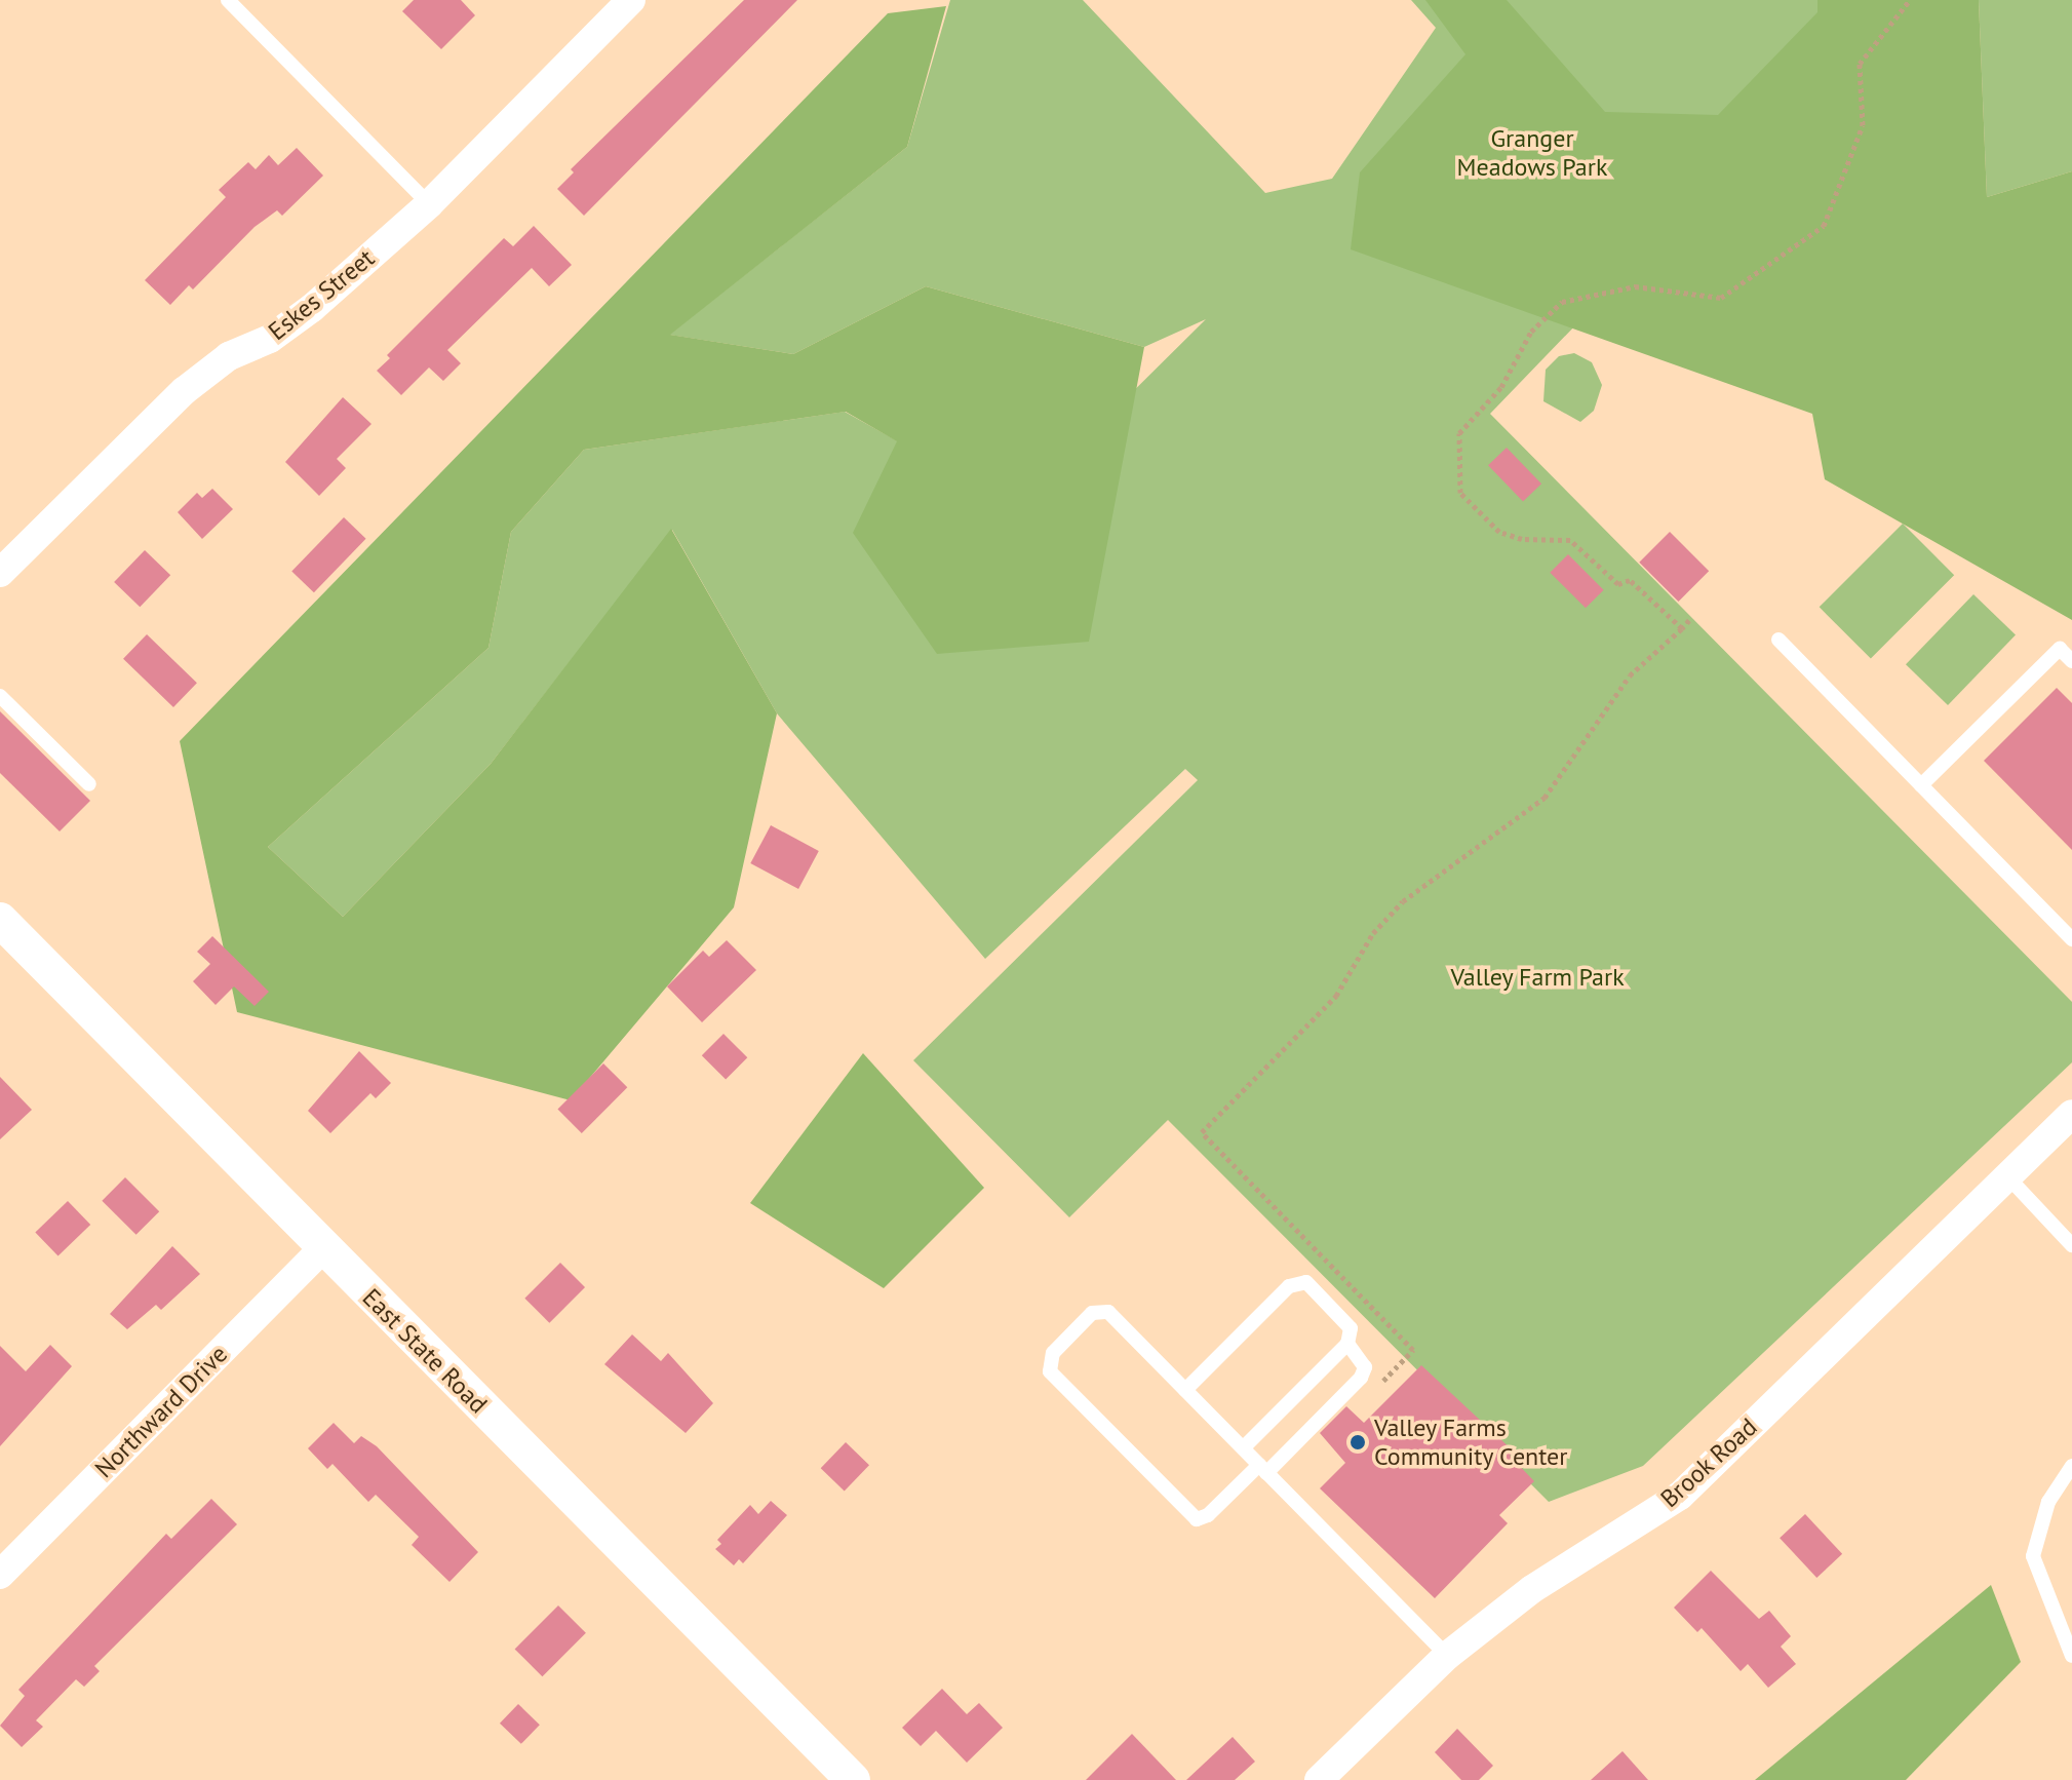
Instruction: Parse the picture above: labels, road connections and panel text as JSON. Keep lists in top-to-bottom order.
{
  "streets": {
    "street": [
      "Eskes Street",
      "East State Road",
      "Northward Drive",
      "Brook Road"
    ]
  },
  "crossings": [
    ["East State Road", "Northward Drive"]
  ],
  "parks": ["Granger Meadows Park", "Valley Farm Park"],
  "places": ["Valley Farms Community Center"]
}
